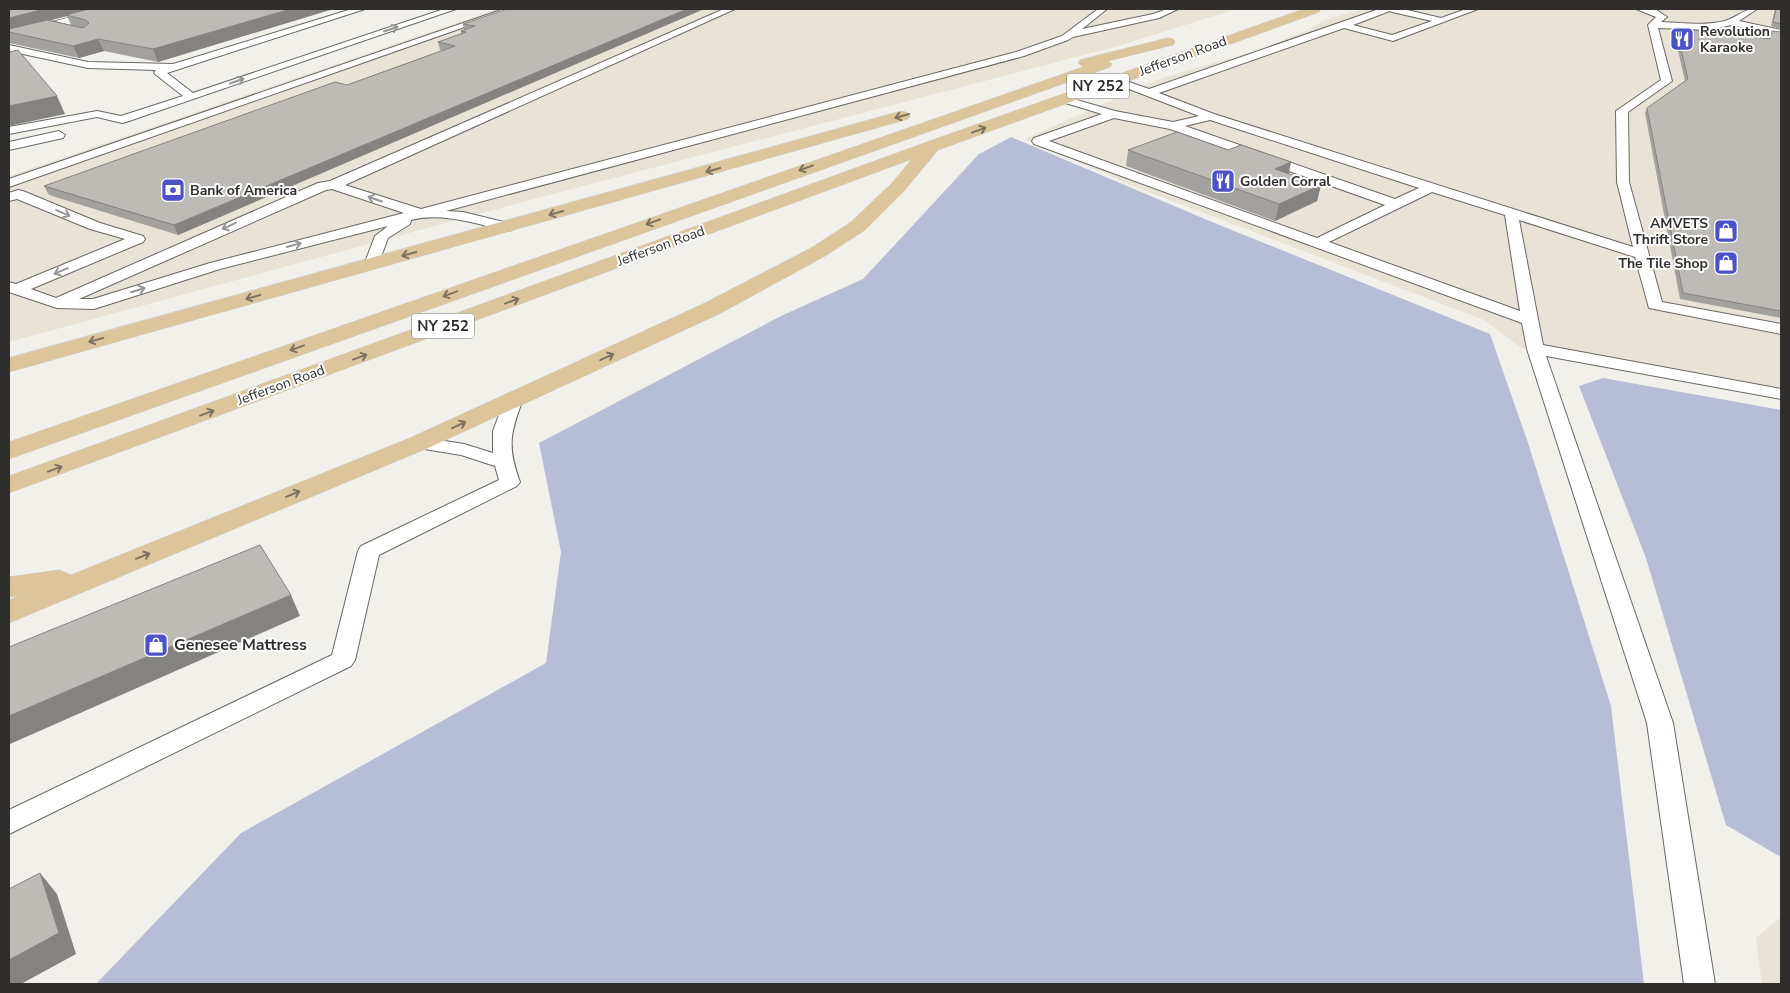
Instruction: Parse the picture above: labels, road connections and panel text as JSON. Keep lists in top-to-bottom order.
{
  "streets": {
    "main road": ["Jefferson Road", "NY 252"]
  },
  "places": {
    "restaurant": ["Revolution Karaoke", "Golden Corral"],
    "bank": ["Bank of America"],
    "shop": ["AMVETS Thrift Store", "The Tile Shop", "Genesee Mattress"]
  }
}
